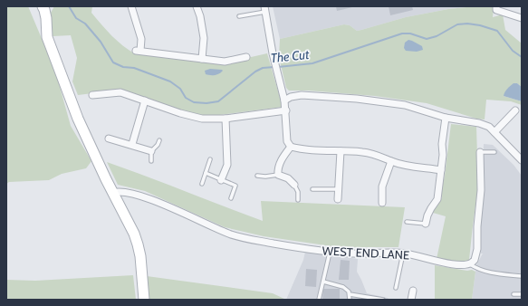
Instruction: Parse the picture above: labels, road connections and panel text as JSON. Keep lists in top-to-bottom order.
{
  "streets": {
    "street": ["WEST END LANE"]
  },
  "water": ["The Cut"]
}
